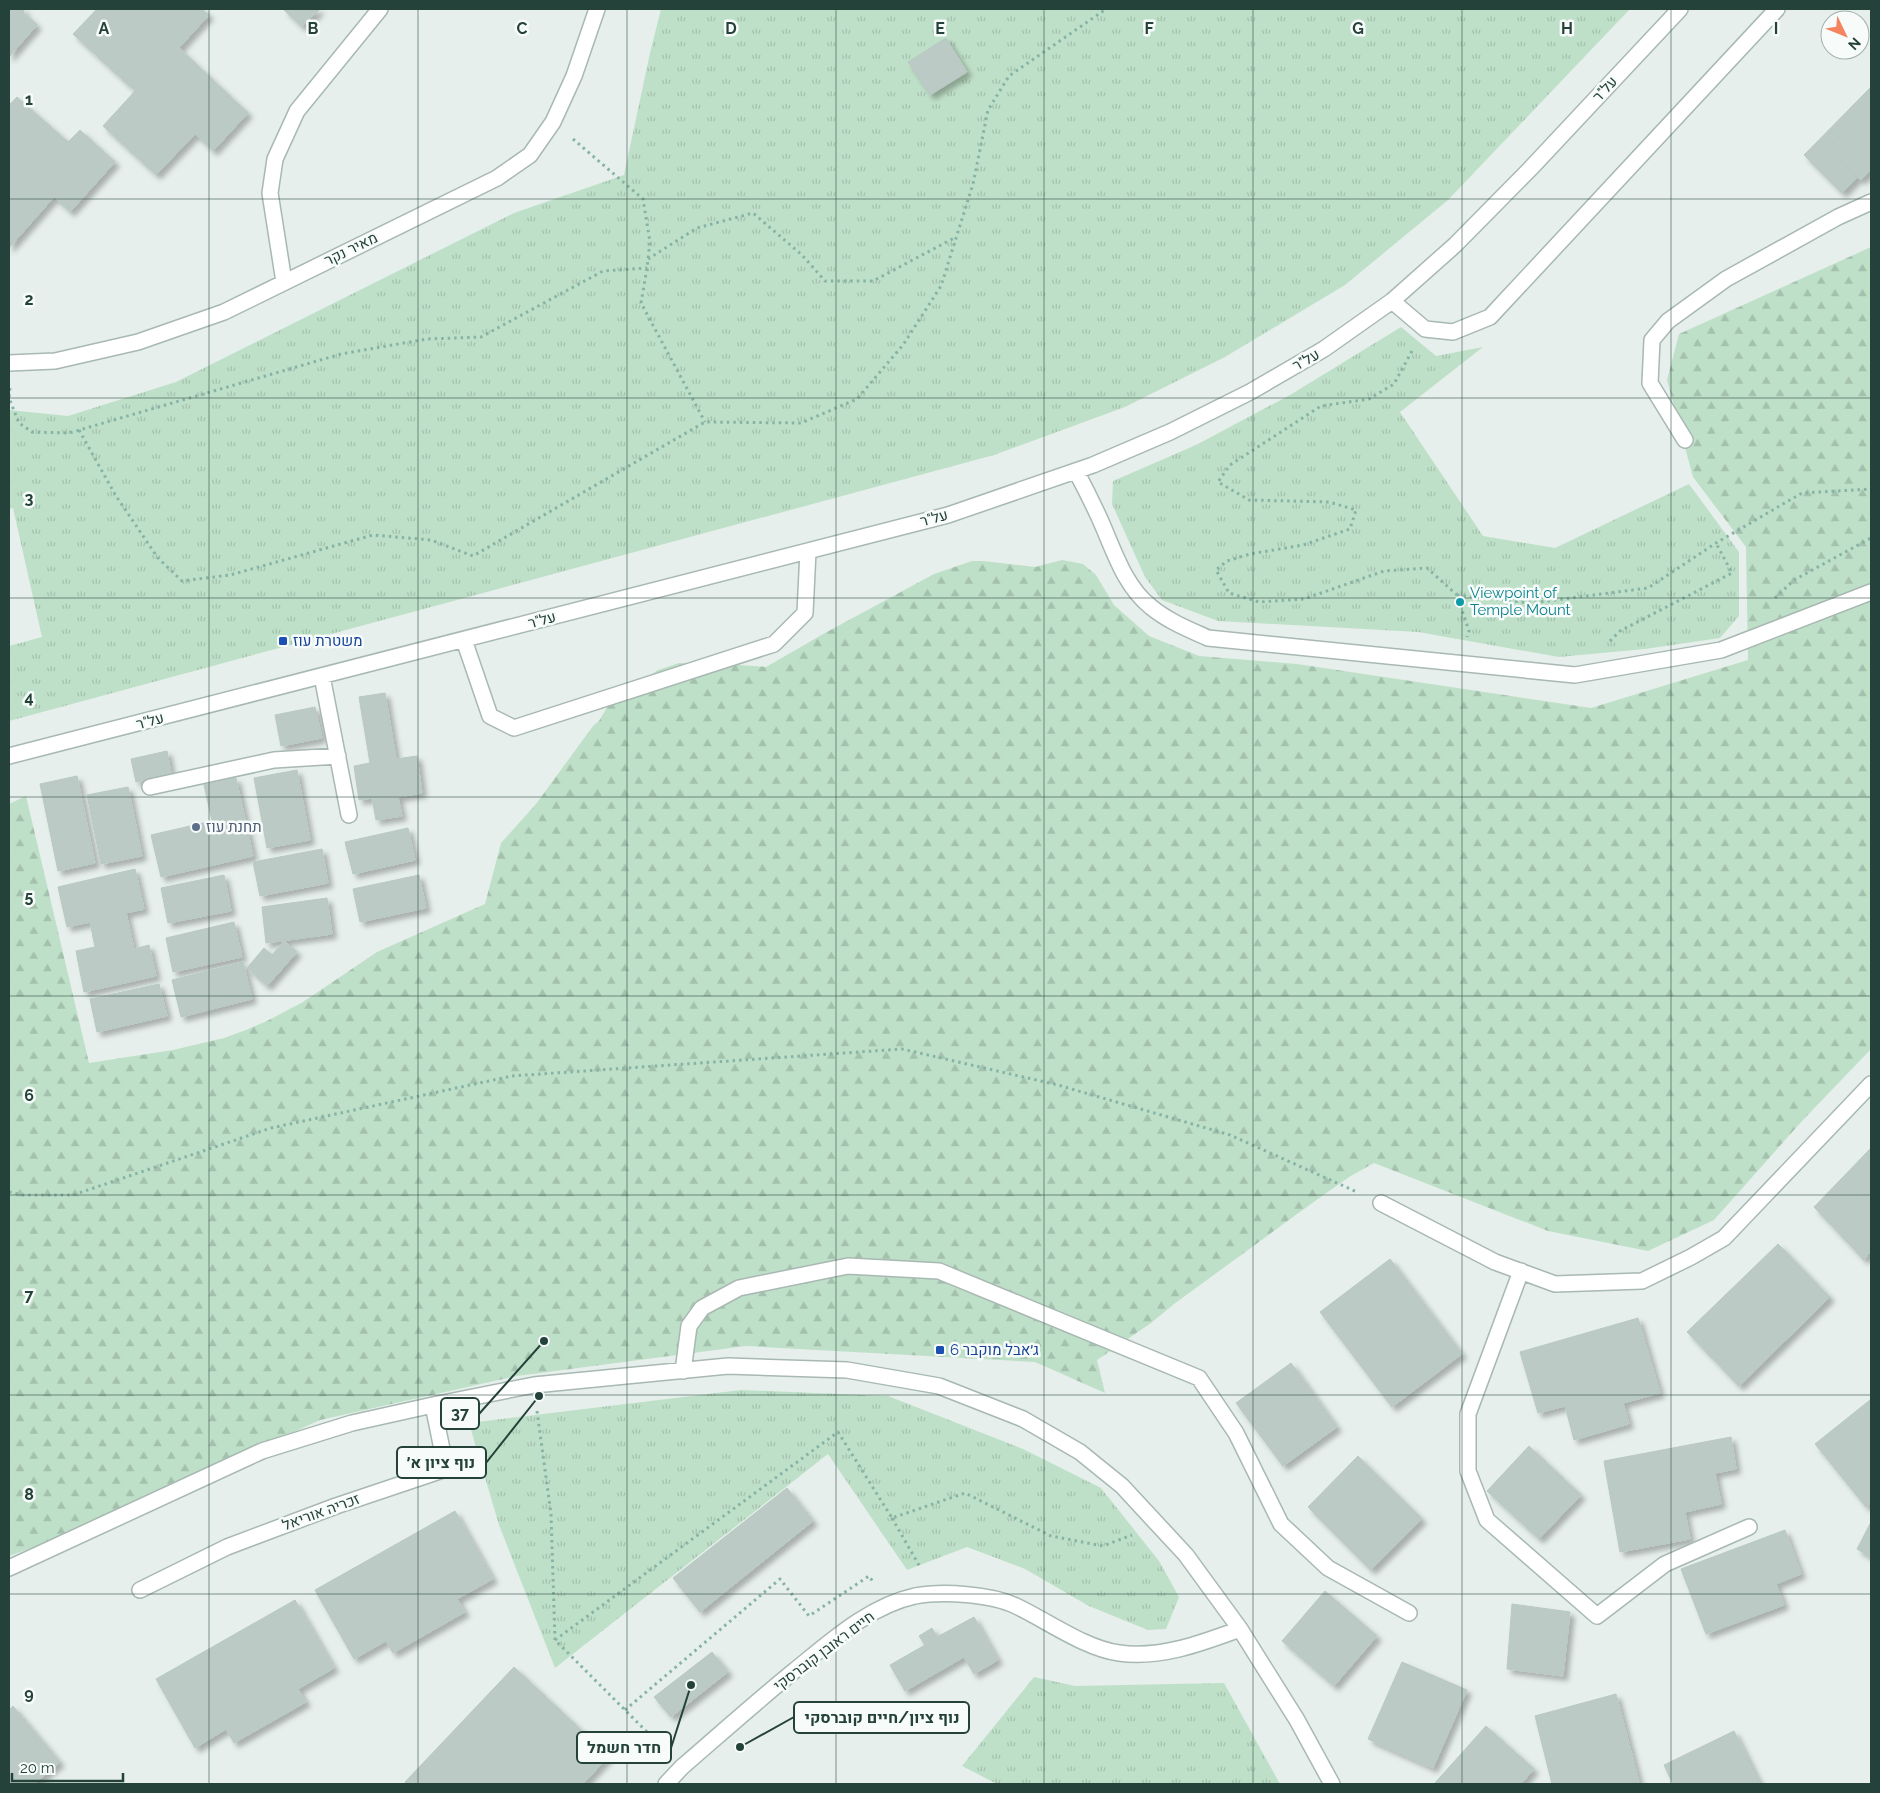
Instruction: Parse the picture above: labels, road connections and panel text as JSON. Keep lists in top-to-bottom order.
{
  "streets": {
    "street": [
      "על\"ר",
      "מאיר נקר",
      "זכריה אוריאל",
      "חיים ראובן קוברסקי"
    ]
  },
  "places": {
    "other": [
      "Viewpoint of Temple Mount",
      "תחנת עוז",
      "37",
      "נוף ציון א׳",
      "חדר חשמל",
      "נוף ציון/חיים קוברסקי"
    ],
    "transit": ["משטרת עוז", "ג׳אבל מוקבר 6"]
  },
  "scale_bar": "20 m",
  "north": "bottom right",
  "grid": {
    "columns": [
      "A",
      "B",
      "C",
      "D",
      "E",
      "F",
      "G",
      "H",
      "I"
    ],
    "rows": [
      "1",
      "2",
      "3",
      "4",
      "5",
      "6",
      "7",
      "8",
      "9"
    ]
  }
}
